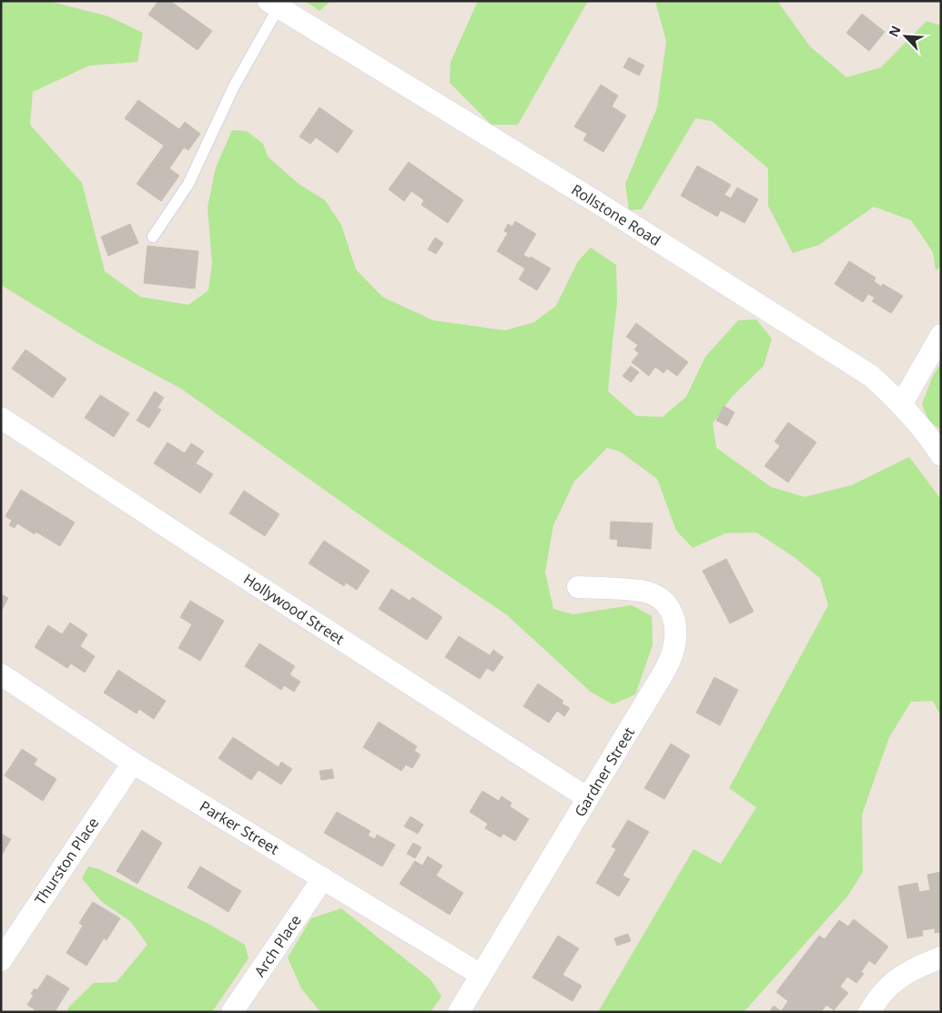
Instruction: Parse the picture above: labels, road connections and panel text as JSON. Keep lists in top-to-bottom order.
{
  "streets": {
    "street": [
      "Rollstone Road",
      "Hollywood Street",
      "Gardner Street",
      "Parker Street",
      "Thurston Place",
      "Arch Place"
    ]
  },
  "crossings": [
    ["Hollywood Street", "Gardner Street"],
    ["Gardner Street", "Parker Street"],
    ["Parker Street", "Thurston Place"],
    ["Parker Street", "Arch Place"]
  ],
  "north": "top left"
}
